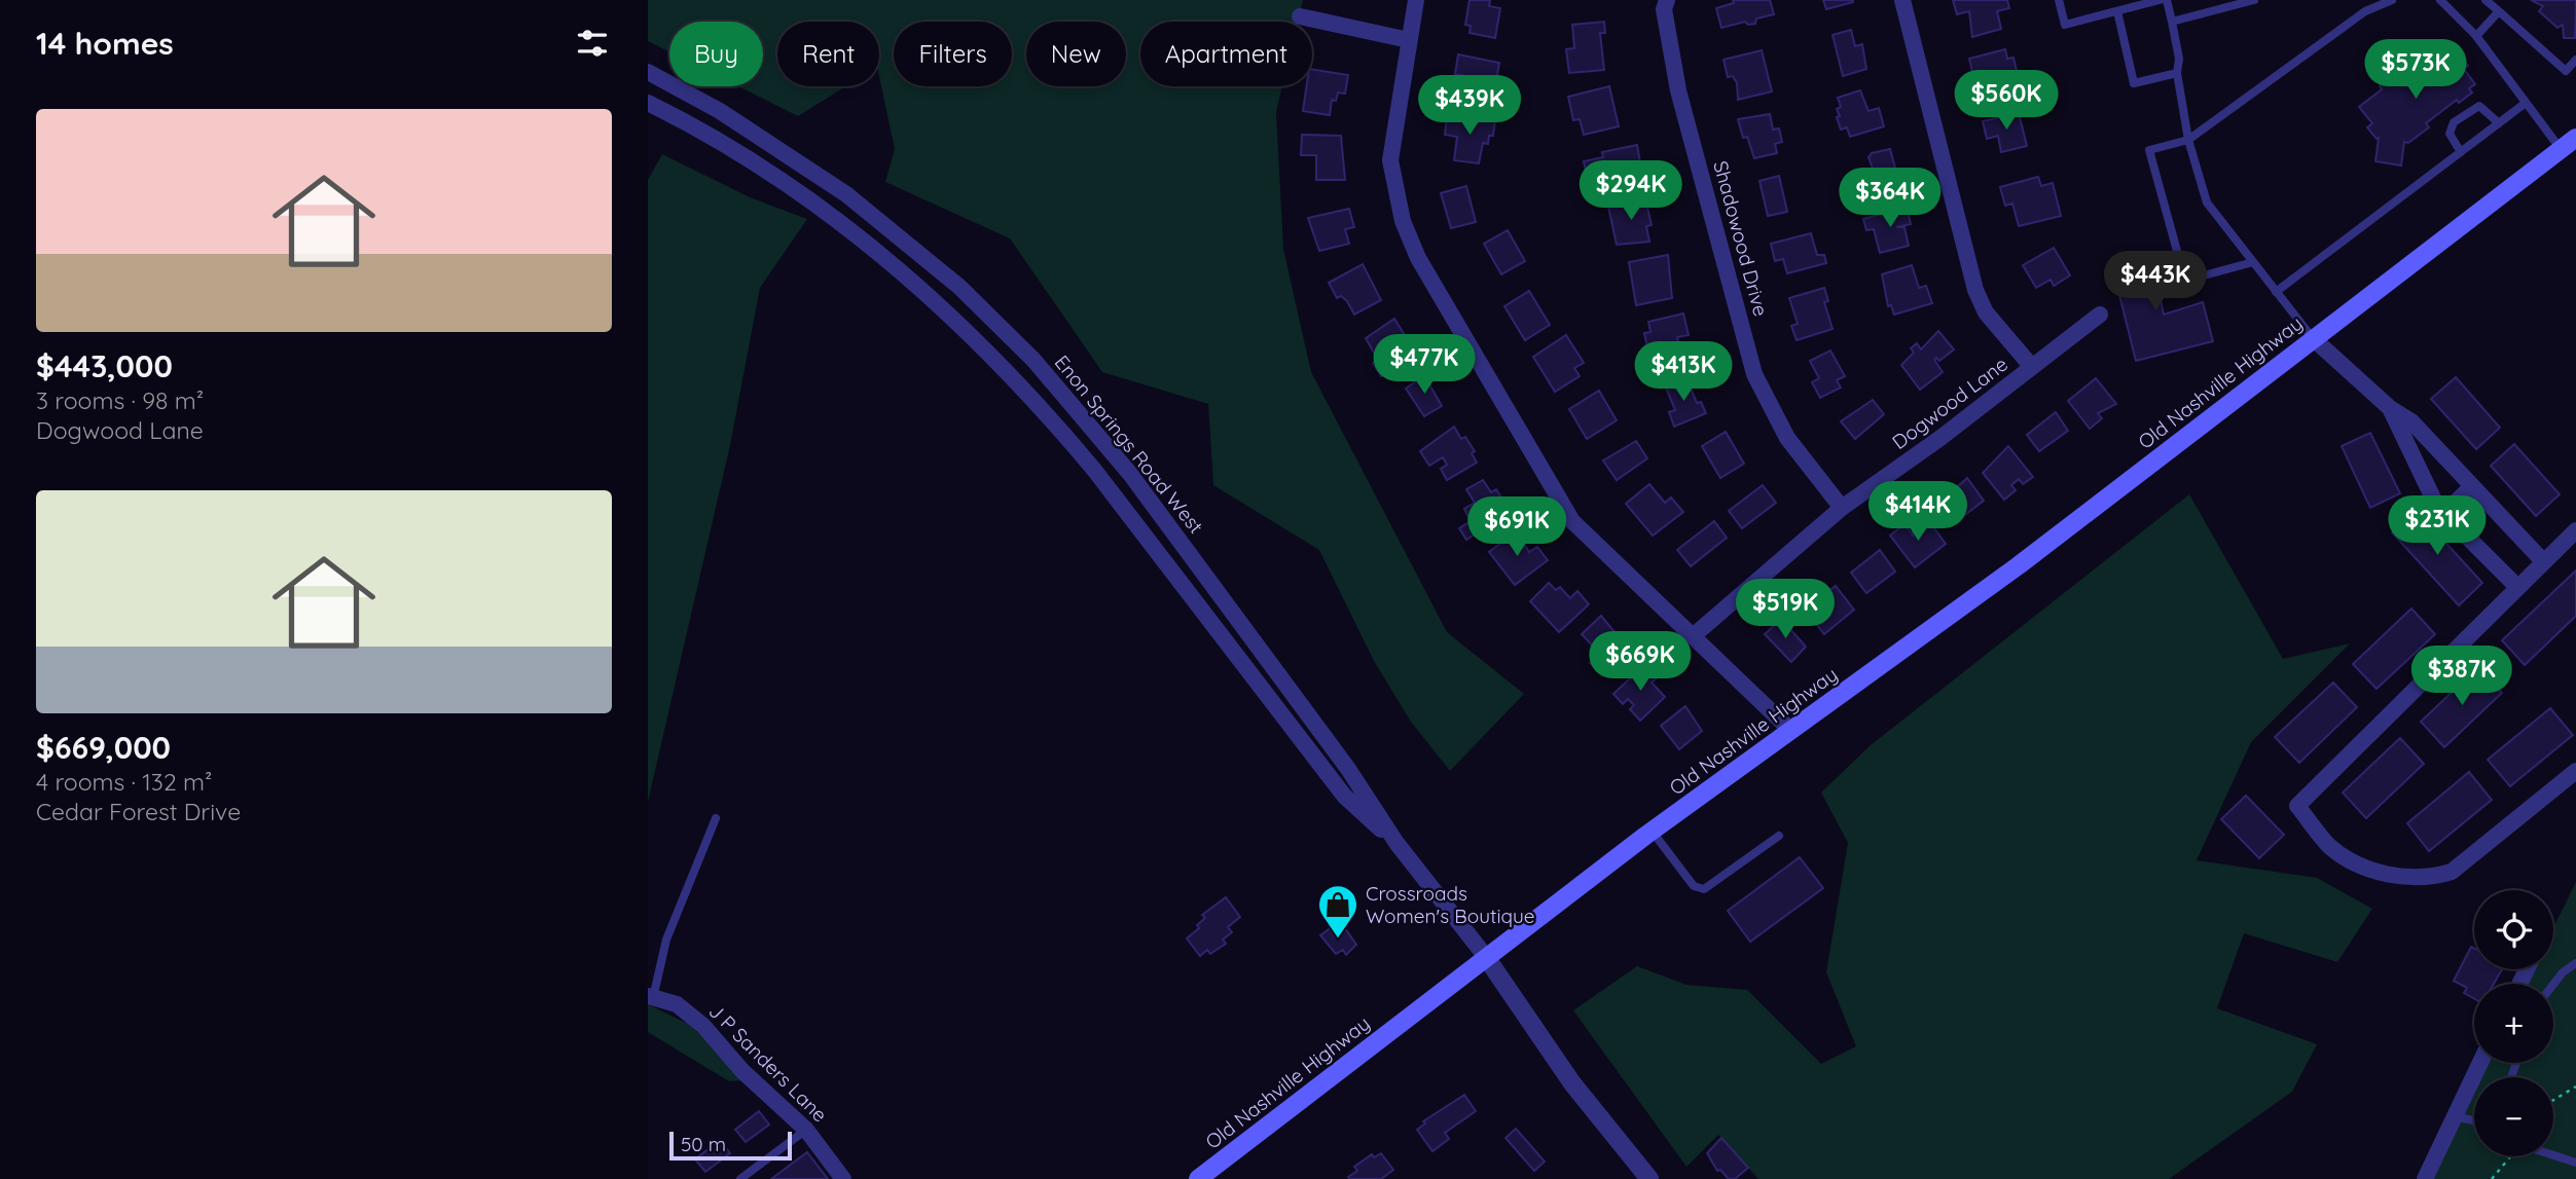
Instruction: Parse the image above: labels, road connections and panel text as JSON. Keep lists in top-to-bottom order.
{
  "streets": {
    "main road": ["Old Nashville Highway"],
    "street": [
      "Shadowood Drive",
      "Dogwood Lane",
      "Enon Springs Road West",
      "J P Sanders Lane"
    ]
  },
  "crossings": [
    ["Shadowood Drive", "Dogwood Lane"],
    ["Old Nashville Highway", "Enon Springs Road West"]
  ],
  "places": {
    "shop": ["Crossroads Women's Boutique"]
  },
  "scale_bar": "50 m",
  "page": {
    "heading": "14 homes",
    "chip": [
      "Buy",
      "Rent",
      "Filters",
      "New",
      "Apartment"
    ],
    "price": [
      "$573K",
      "$560K",
      "$439K",
      "$294K",
      "$364K",
      "$443K",
      "$477K",
      "$413K",
      "$414K",
      "$231K",
      "$691K",
      "$519K",
      "$669K",
      "$387K"
    ],
    "list": [
      {
        "name": "$443,000",
        "note": "3 rooms · 98 m² · Dogwood Lane"
      },
      {
        "name": "$669,000",
        "note": "4 rooms · 132 m² · Cedar Forest Drive"
      }
    ],
    "map_buttons": ["+", "−"],
    "scale": "50 m"
  }
}
